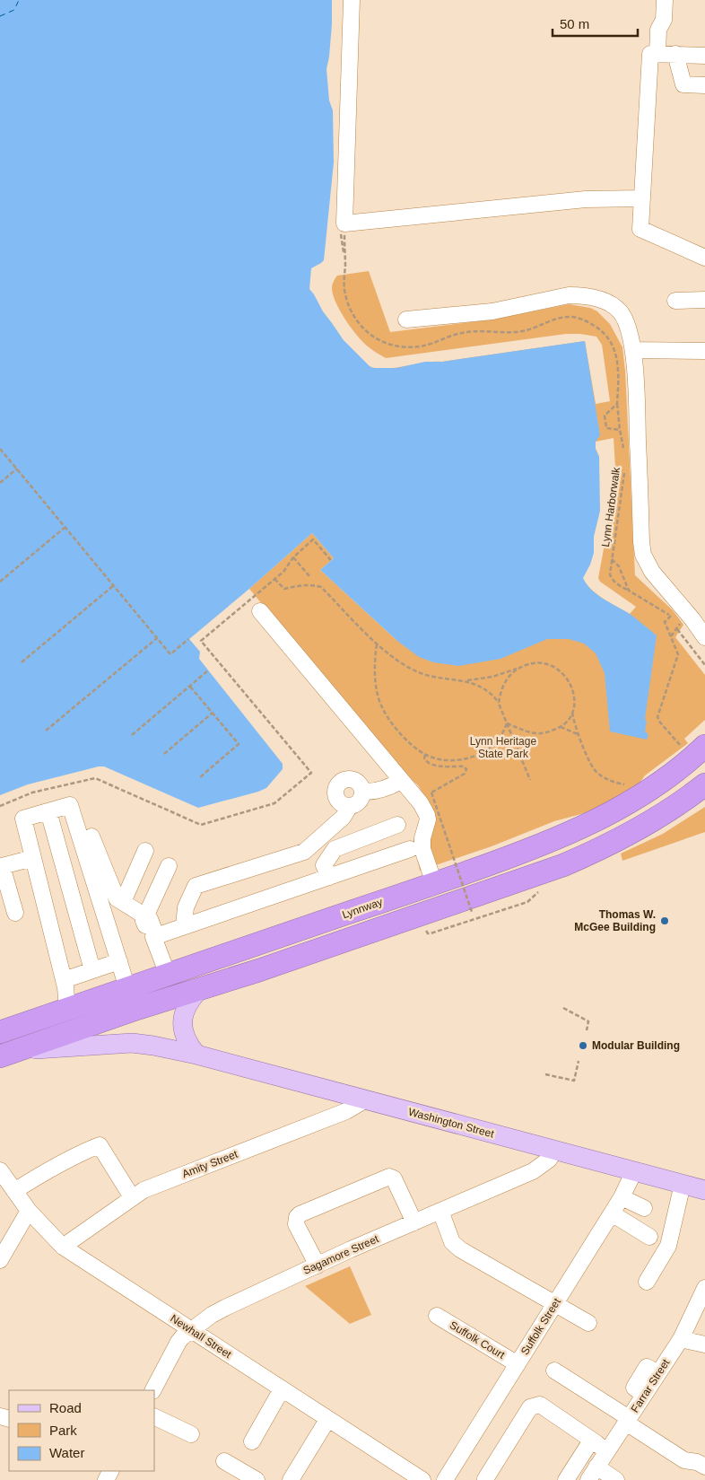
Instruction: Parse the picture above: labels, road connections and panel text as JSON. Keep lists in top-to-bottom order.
{
  "streets": {
    "highway": ["Lynnway"],
    "main road": ["Washington Street"],
    "street": [
      "Amity Street",
      "Sagamore Street",
      "Suffolk Street",
      "Newhall Street",
      "Suffolk Court",
      "Farrar Street"
    ],
    "path": ["Lynn Harborwalk"]
  },
  "crossings": [
    ["Washington Street", "Amity Street"],
    ["Washington Street", "Sagamore Street"],
    ["Washington Street", "Suffolk Street"],
    ["Amity Street", "Newhall Street"],
    ["Sagamore Street", "Newhall Street"],
    ["Suffolk Street", "Suffolk Court"]
  ],
  "parks": ["Lynn Heritage State Park"],
  "places": ["Thomas W. McGee Building", "Modular Building"],
  "legend": ["Road", "Park", "Water"],
  "scale_bar": "50 m"
}
